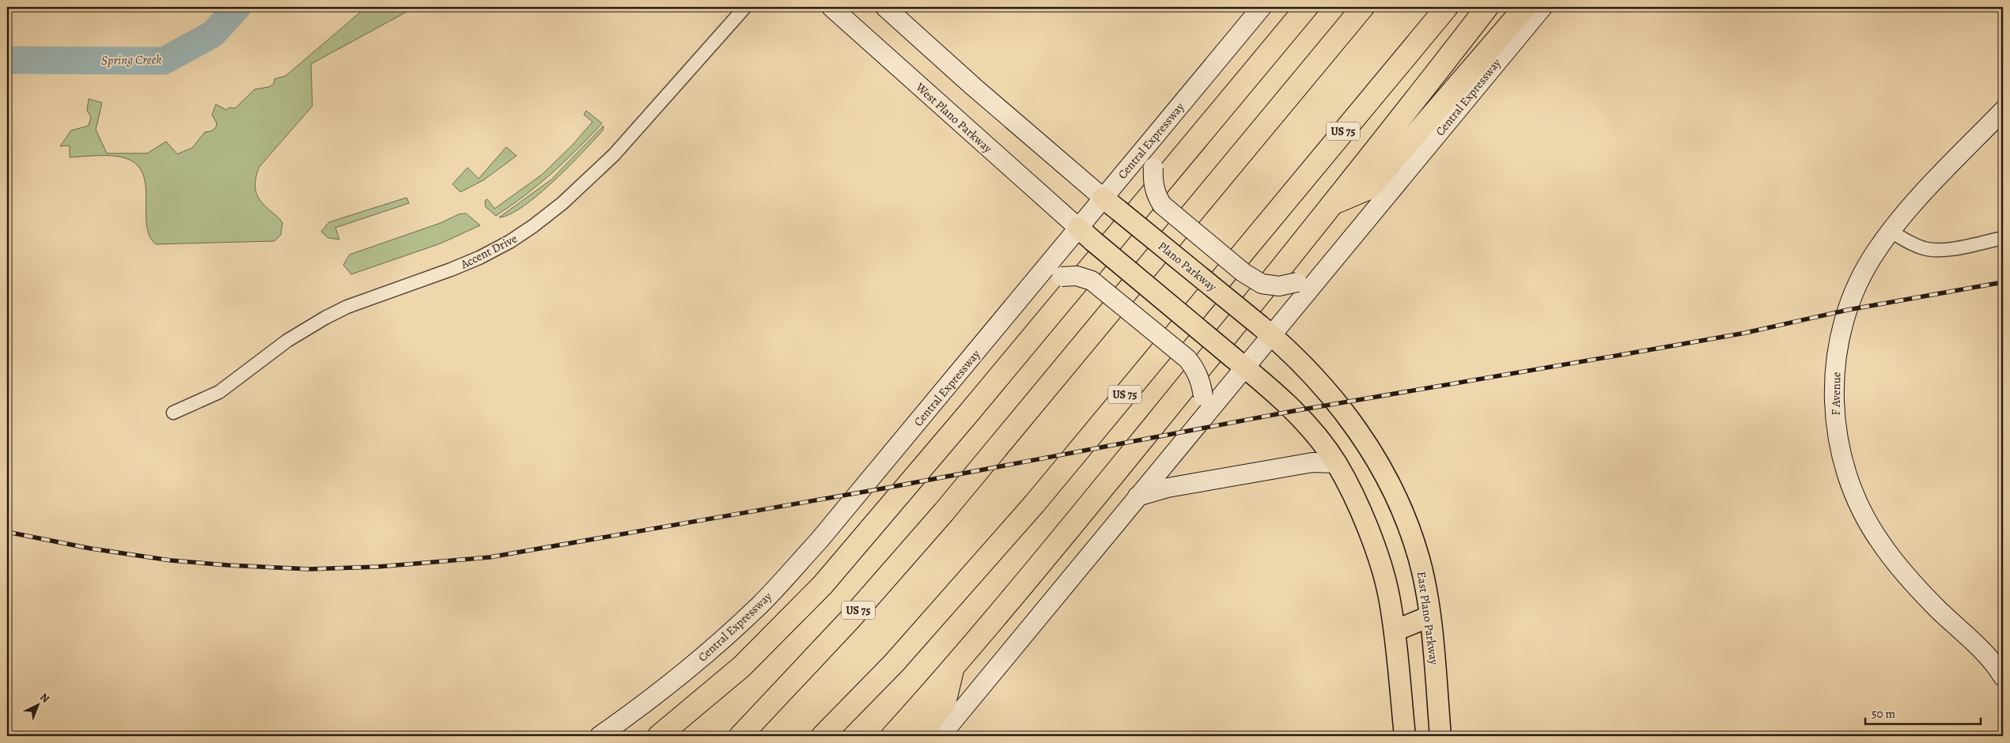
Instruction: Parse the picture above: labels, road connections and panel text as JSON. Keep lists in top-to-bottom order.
{
  "streets": {
    "highway": ["US 75"],
    "main road": [
      "Central Expressway",
      "West Plano Parkway",
      "Plano Parkway",
      "F Avenue",
      "East Plano Parkway"
    ],
    "street": ["Accent Drive"]
  },
  "crossings": [
    ["Central Expressway", "West Plano Parkway"],
    ["Central Expressway", "Plano Parkway"],
    ["Central Expressway", "East Plano Parkway"],
    ["Plano Parkway", "East Plano Parkway"]
  ],
  "water": ["Spring Creek"],
  "scale_bar": "50 m",
  "north": "top right"
}
